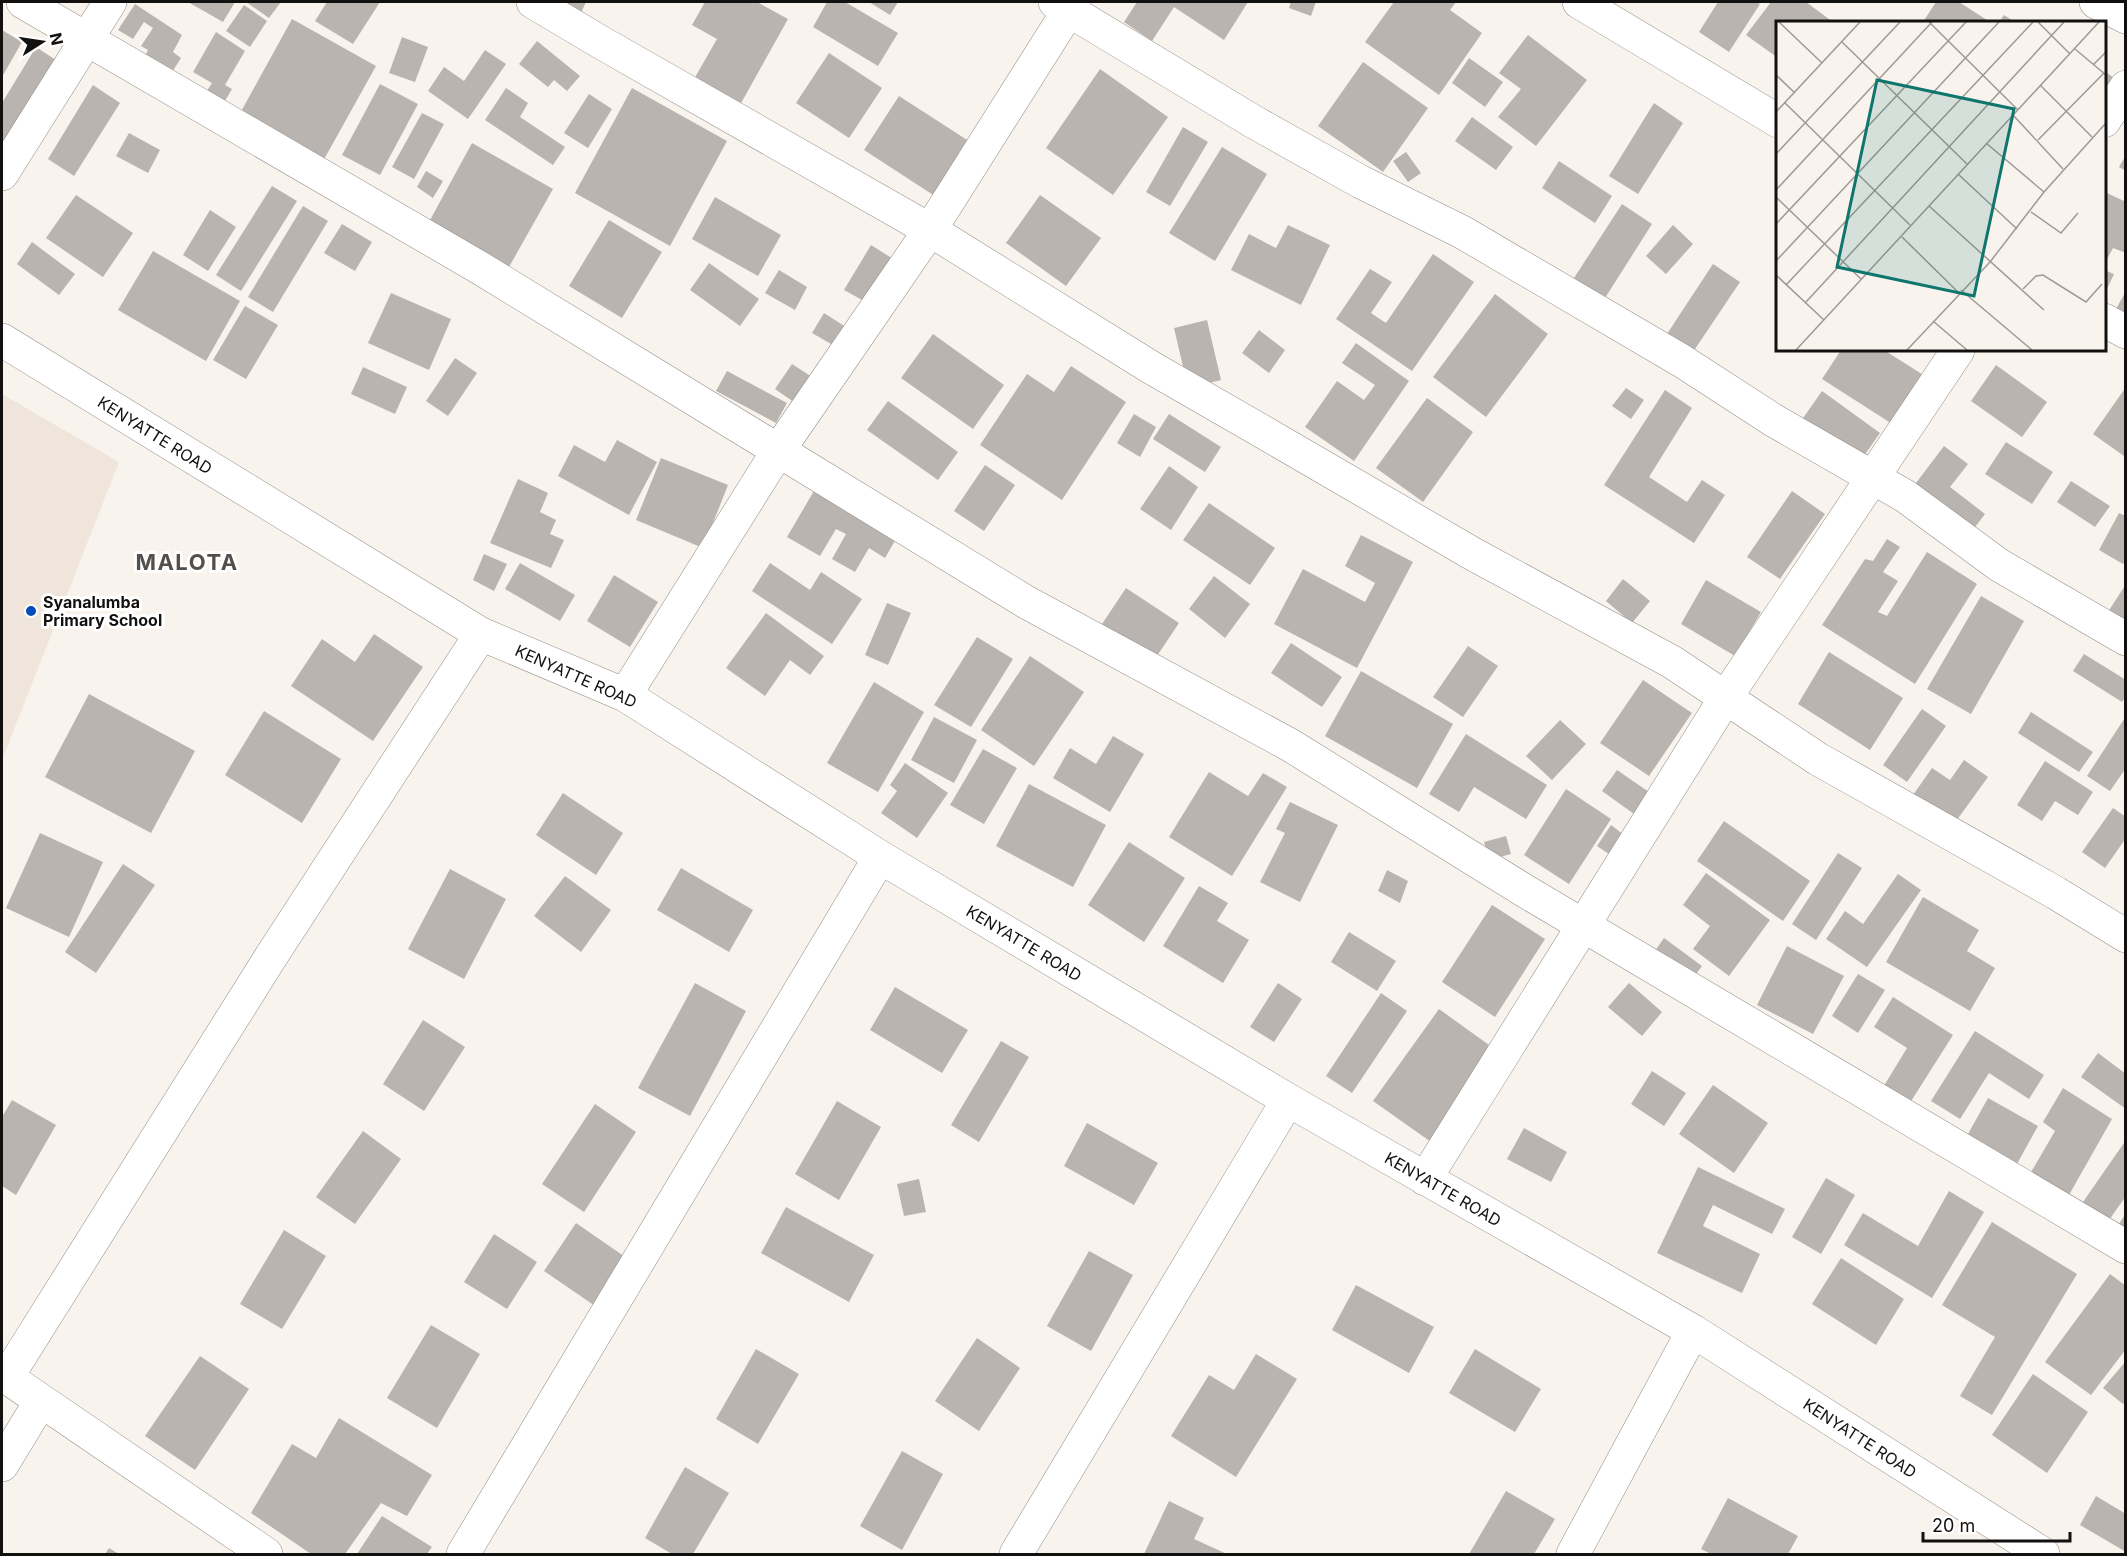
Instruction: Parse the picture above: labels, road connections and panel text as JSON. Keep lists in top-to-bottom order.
{
  "streets": {
    "street": ["KENYATTE ROAD"]
  },
  "districts": ["MALOTA"],
  "places": ["Syanalumba Primary School"],
  "scale_bar": "20 m",
  "north": "right"
}
